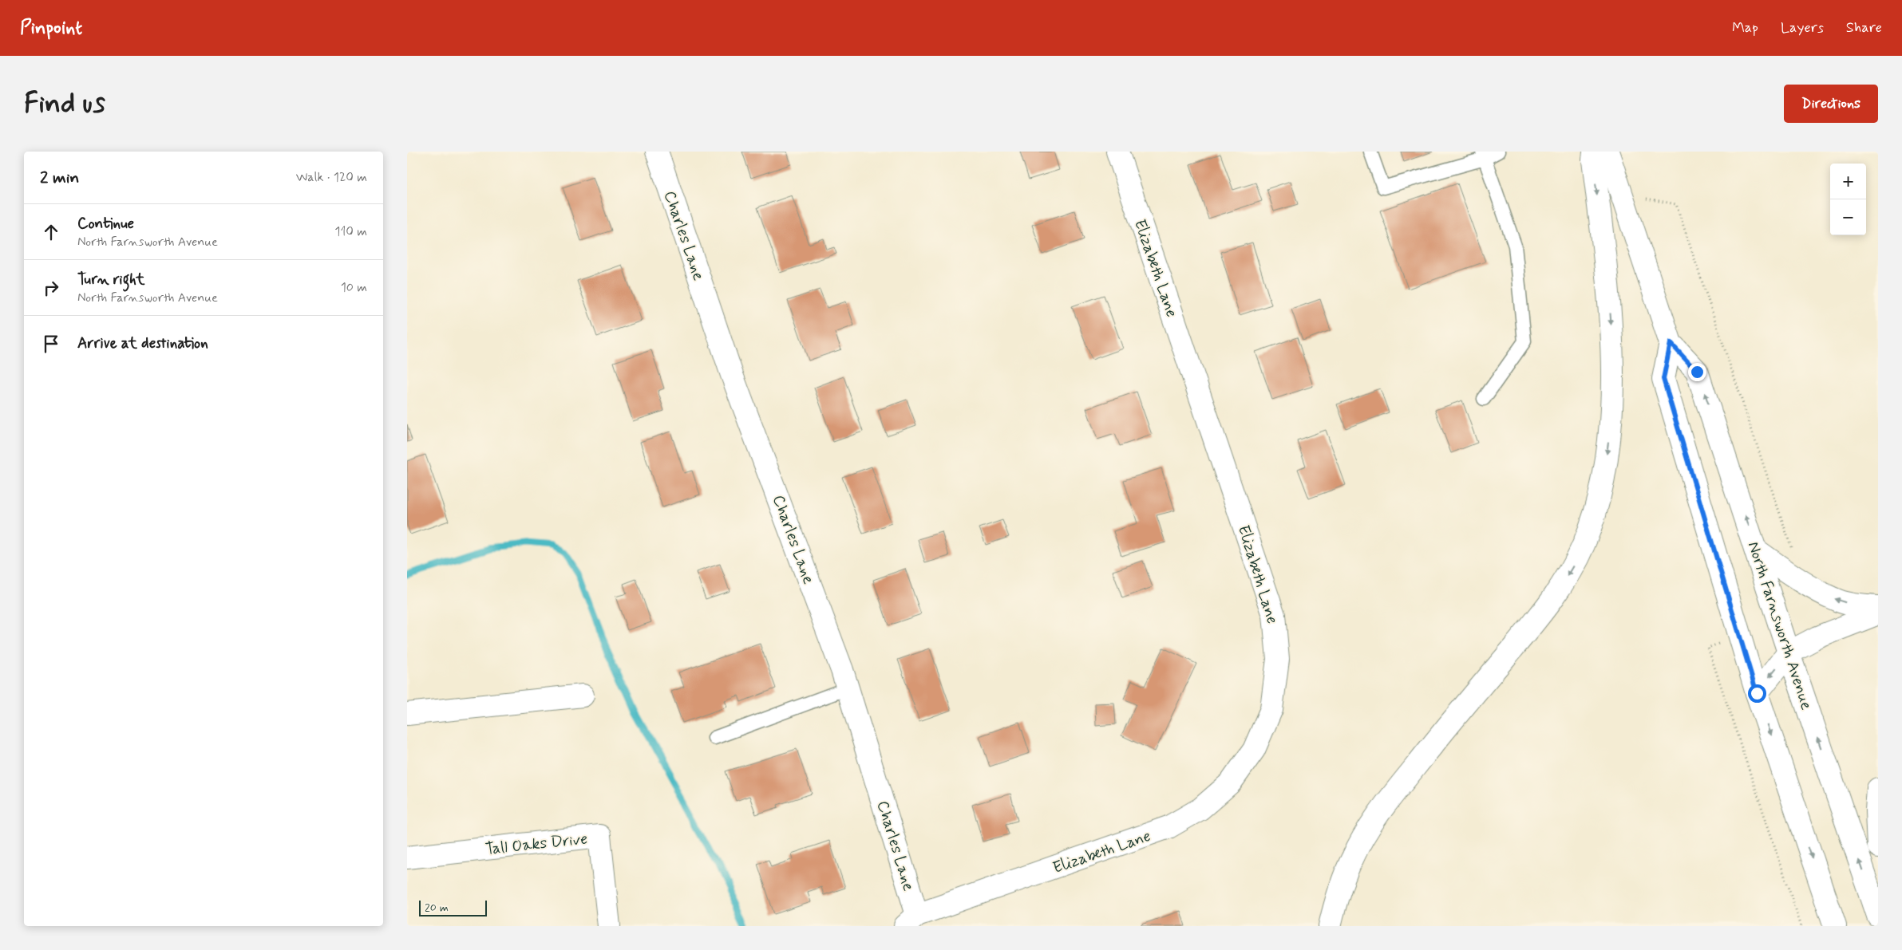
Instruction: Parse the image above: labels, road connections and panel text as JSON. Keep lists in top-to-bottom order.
{
  "streets": {
    "main road": [
      "Charles Lane",
      "Elizabeth Lane",
      "North Farnsworth Avenue",
      "Tall Oaks Drive"
    ]
  },
  "crossings": [
    ["Charles Lane", "Elizabeth Lane"]
  ],
  "scale_bar": "20 m",
  "page": {
    "header": "Pinpoint",
    "nav": ["Map", "Layers", "Share"],
    "buttons": "Directions",
    "title": "Find us",
    "heading": ["2 min", "Walk · 120 m"],
    "map_buttons": ["+", "−"],
    "list": [
      ["Continue", "North Farnsworth Avenue", "110 m"],
      ["Turn right", "North Farnsworth Avenue", "10 m"],
      "Arrive at destination"
    ],
    "scale": "20 m"
  }
}
